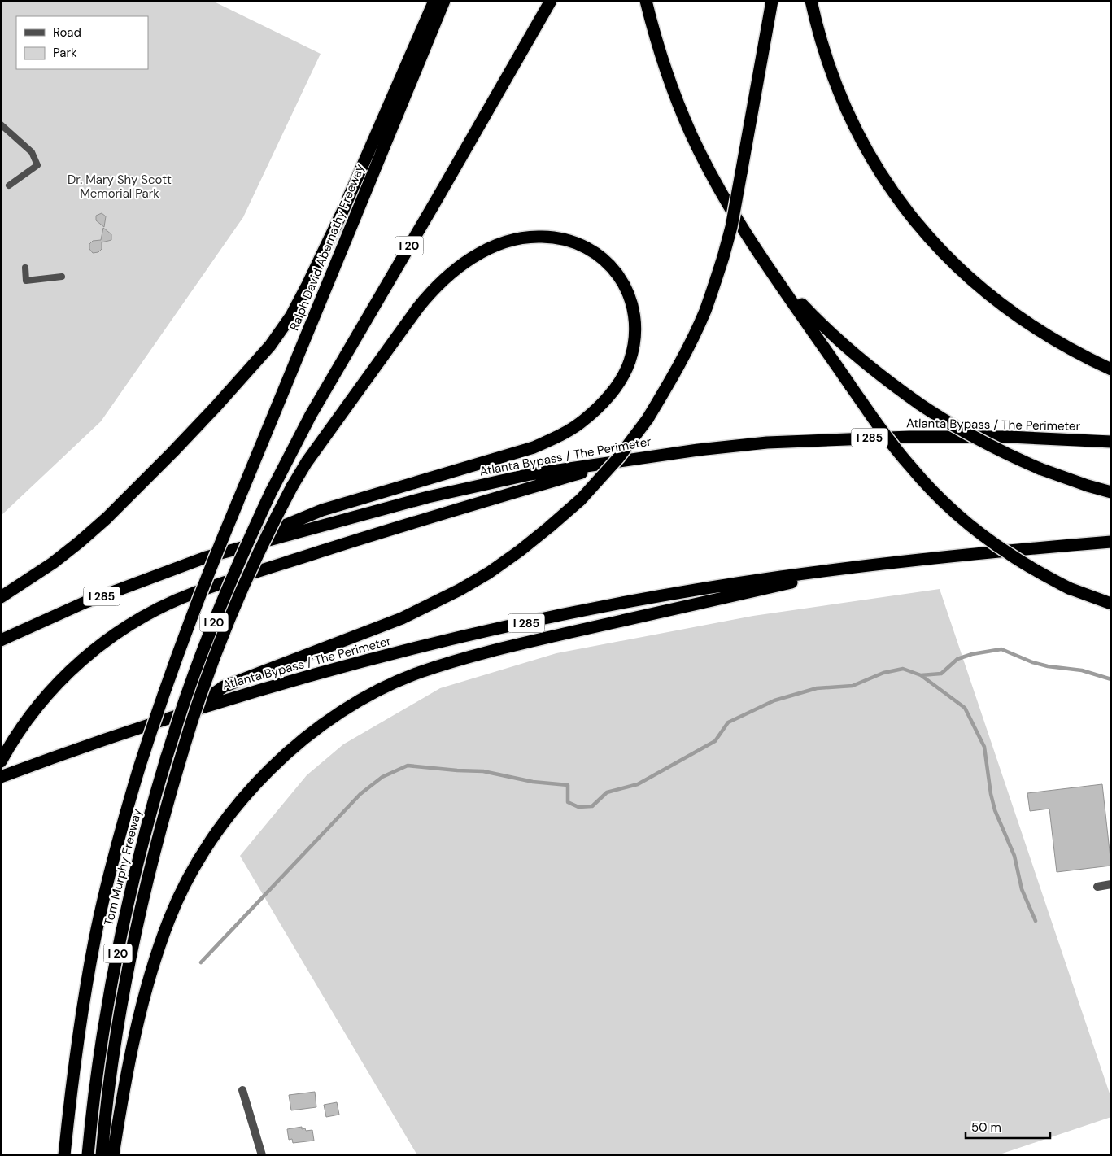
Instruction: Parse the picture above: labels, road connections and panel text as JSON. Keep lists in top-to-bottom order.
{
  "streets": {
    "highway": [
      "I 20",
      "Ralph David Abernathy Freeway",
      "Atlanta Bypass / The Perimeter",
      "I 285",
      "Tom Murphy Freeway"
    ]
  },
  "crossings": [
    ["Ralph David Abernathy Freeway", "Tom Murphy Freeway"]
  ],
  "parks": ["Dr. Mary Shy Scott Memorial Park"],
  "legend": ["Road", "Park"],
  "scale_bar": "50 m"
}
